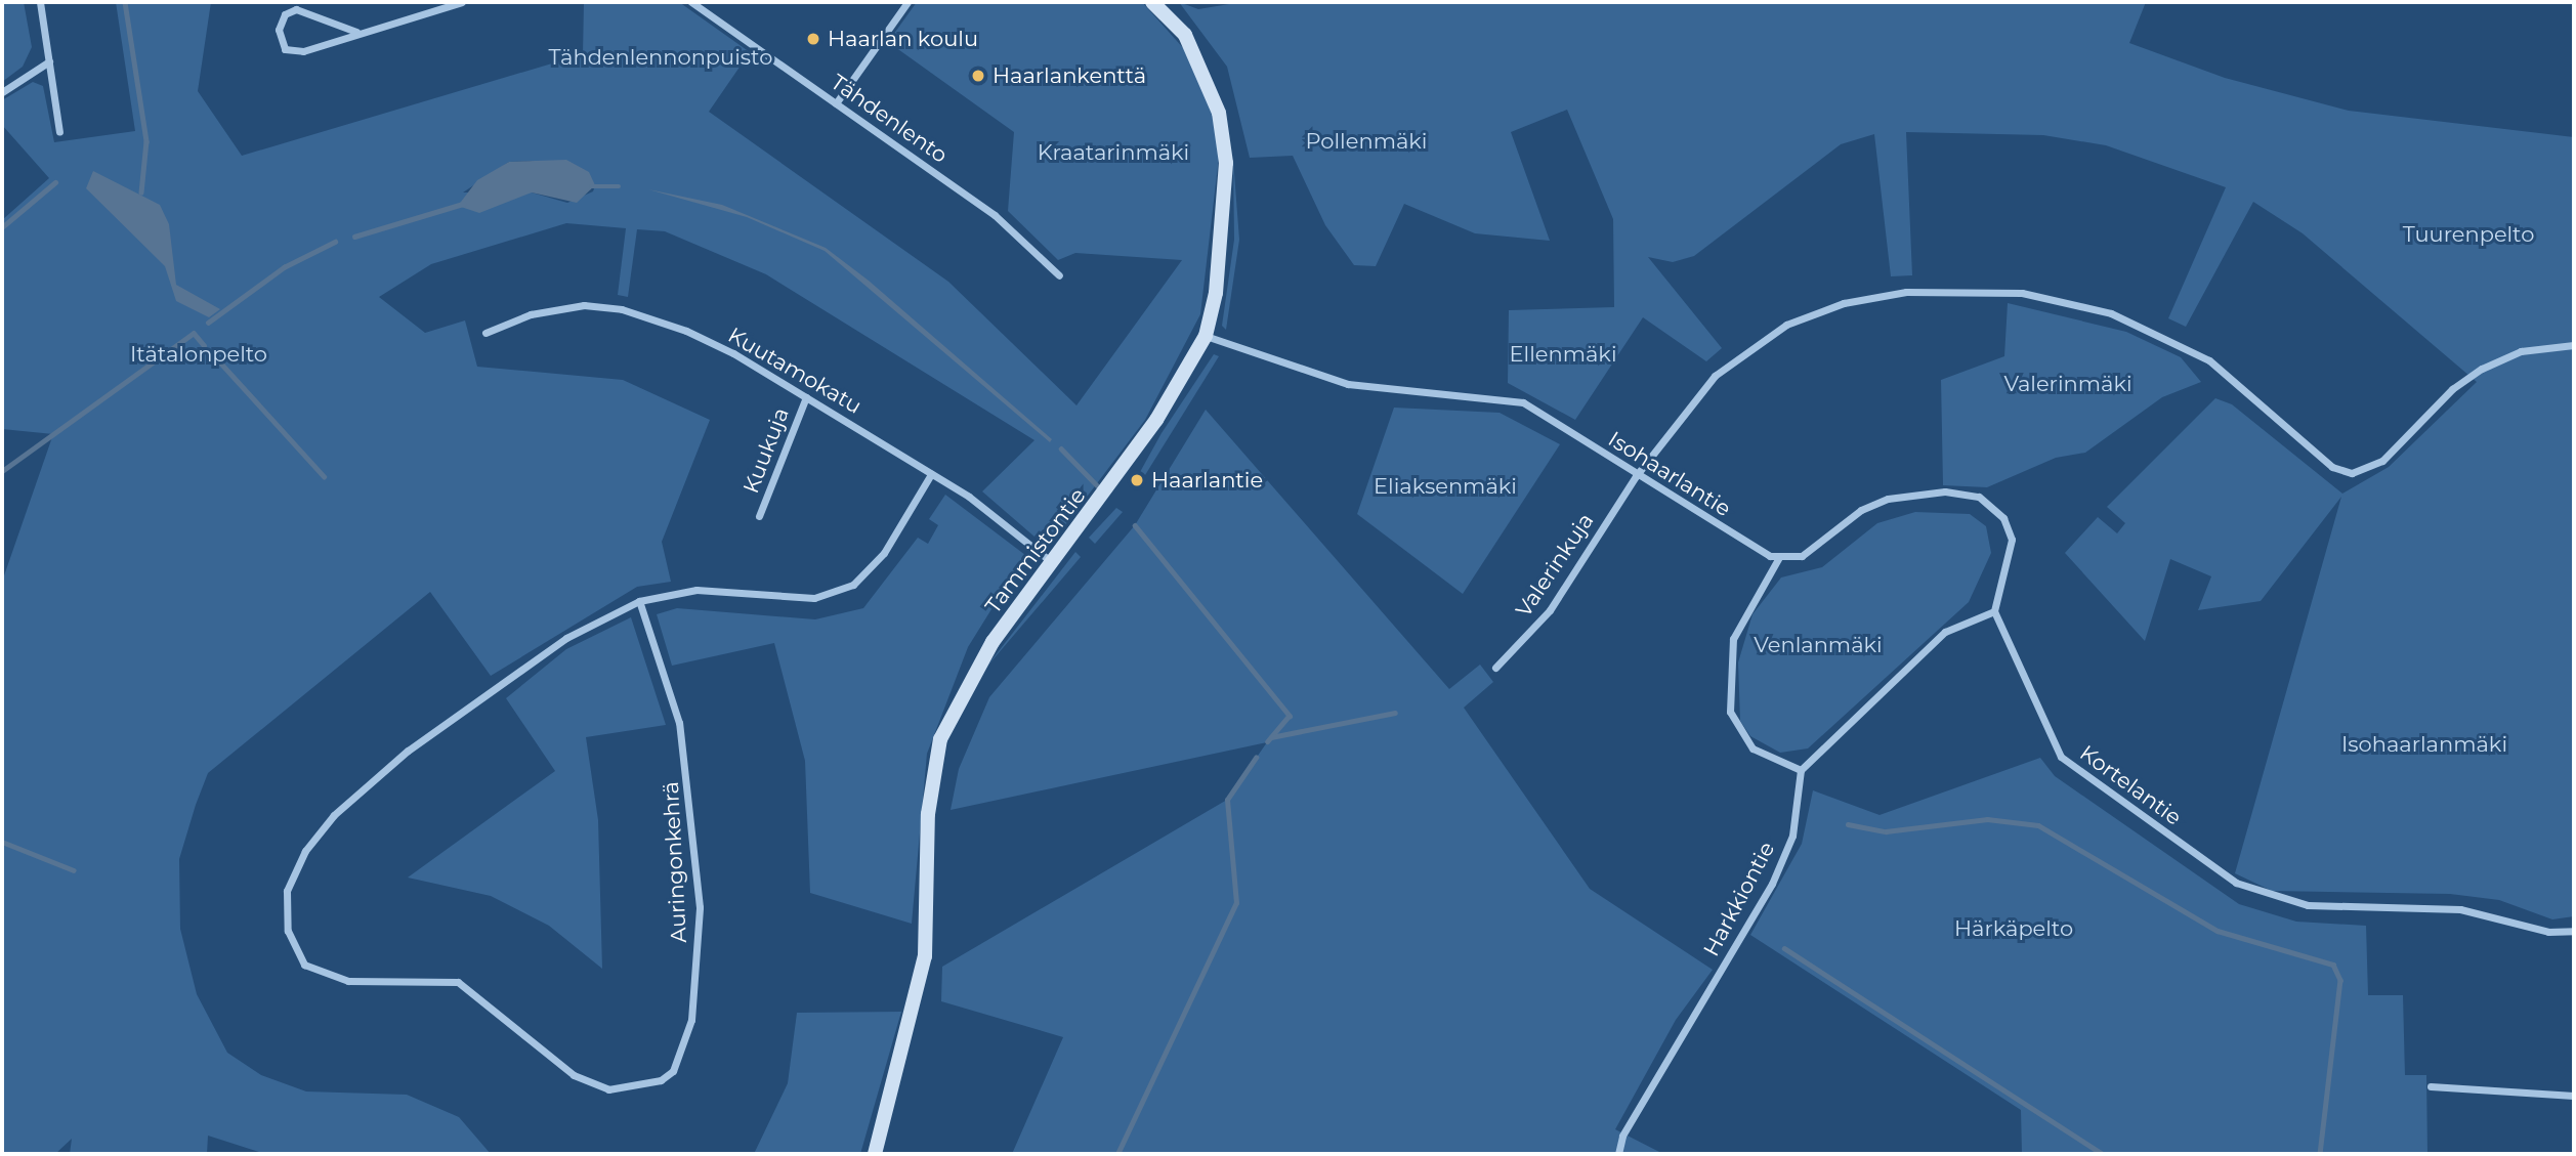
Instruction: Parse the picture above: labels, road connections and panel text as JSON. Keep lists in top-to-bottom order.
{
  "streets": {
    "street": [
      "Tähdenlento",
      "Kuutamokatu",
      "Kuukuja",
      "Isohaarlantie",
      "Tammistontie",
      "Valerinkuja",
      "Kortelantie",
      "Auringonkehrä",
      "Harkkiontie"
    ]
  },
  "crossings": [
    ["Kuutamokatu", "Kuukuja"],
    ["Kuutamokatu", "Tammistontie"],
    ["Kuutamokatu", "Auringonkehrä"],
    ["Isohaarlantie", "Tammistontie"],
    ["Isohaarlantie", "Valerinkuja"]
  ],
  "parks": [
    "Tähdenlennonpuisto",
    "Pollenmäki",
    "Kraatarinmäki",
    "Tuurenpelto",
    "Itätalonpelto",
    "Ellenmäki",
    "Valerinmäki",
    "Eliaksenmäki",
    "Venlanmäki",
    "Isohaarlanmäki",
    "Härkäpelto"
  ],
  "places": ["Haarlan koulu", "Haarlankenttä", "Haarlantie"]
}
